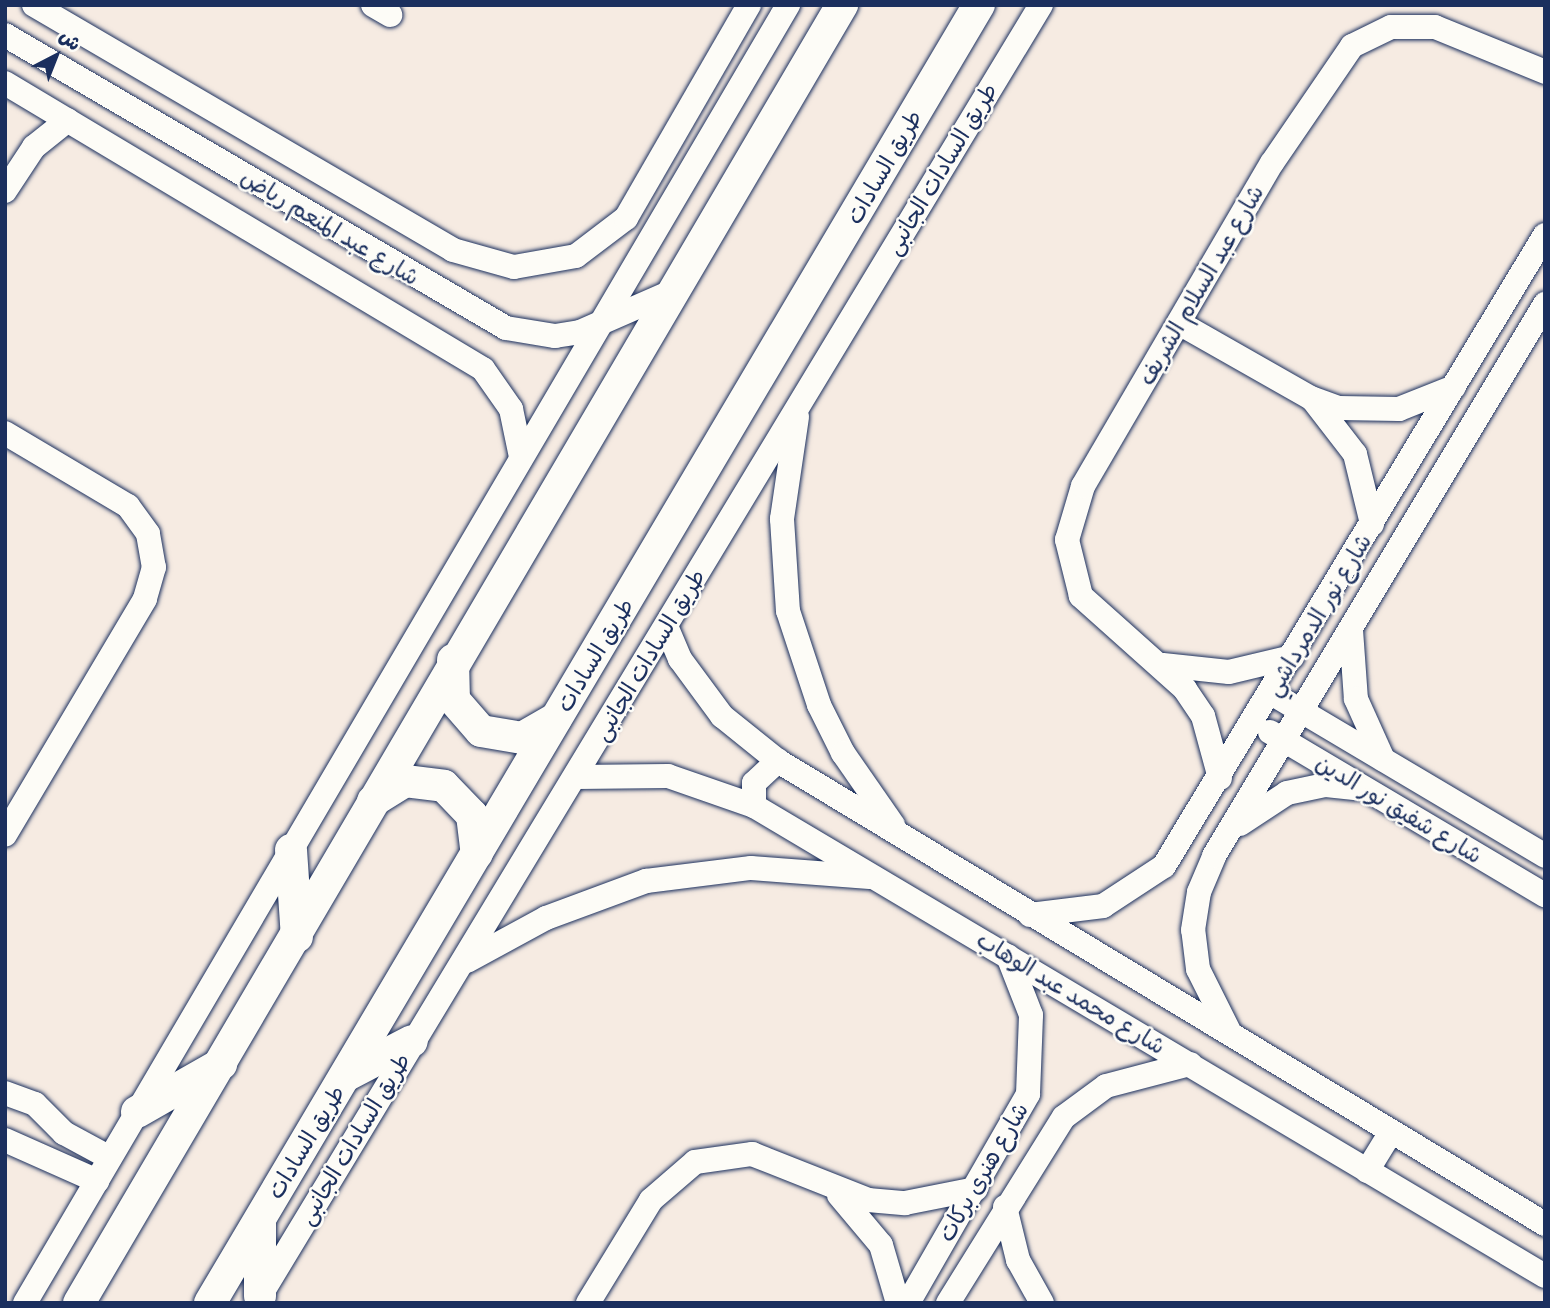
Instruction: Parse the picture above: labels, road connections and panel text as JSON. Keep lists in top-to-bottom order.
{
  "streets": {
    "main road": ["طريق السادات"],
    "street": [
      "طريق السادات الجانبى",
      "شارع عبد المنعم رياض",
      "شارع عبد السلام الشريف",
      "شارع نور الدمرداشي",
      "شارع شفيق نور الدين",
      "شارع محمد عبد الوهاب",
      "شارع هنرى بركات"
    ]
  },
  "crossings": [
    ["طريق السادات الجانبى", "شارع محمد عبد الوهاب"],
    ["شارع عبد السلام الشريف", "شارع نور الدمرداشي"],
    ["شارع نور الدمرداشي", "شارع شفيق نور الدين"],
    ["شارع نور الدمرداشي", "شارع محمد عبد الوهاب"],
    ["شارع محمد عبد الوهاب", "شارع هنرى بركات"]
  ],
  "north": "top right"
}
